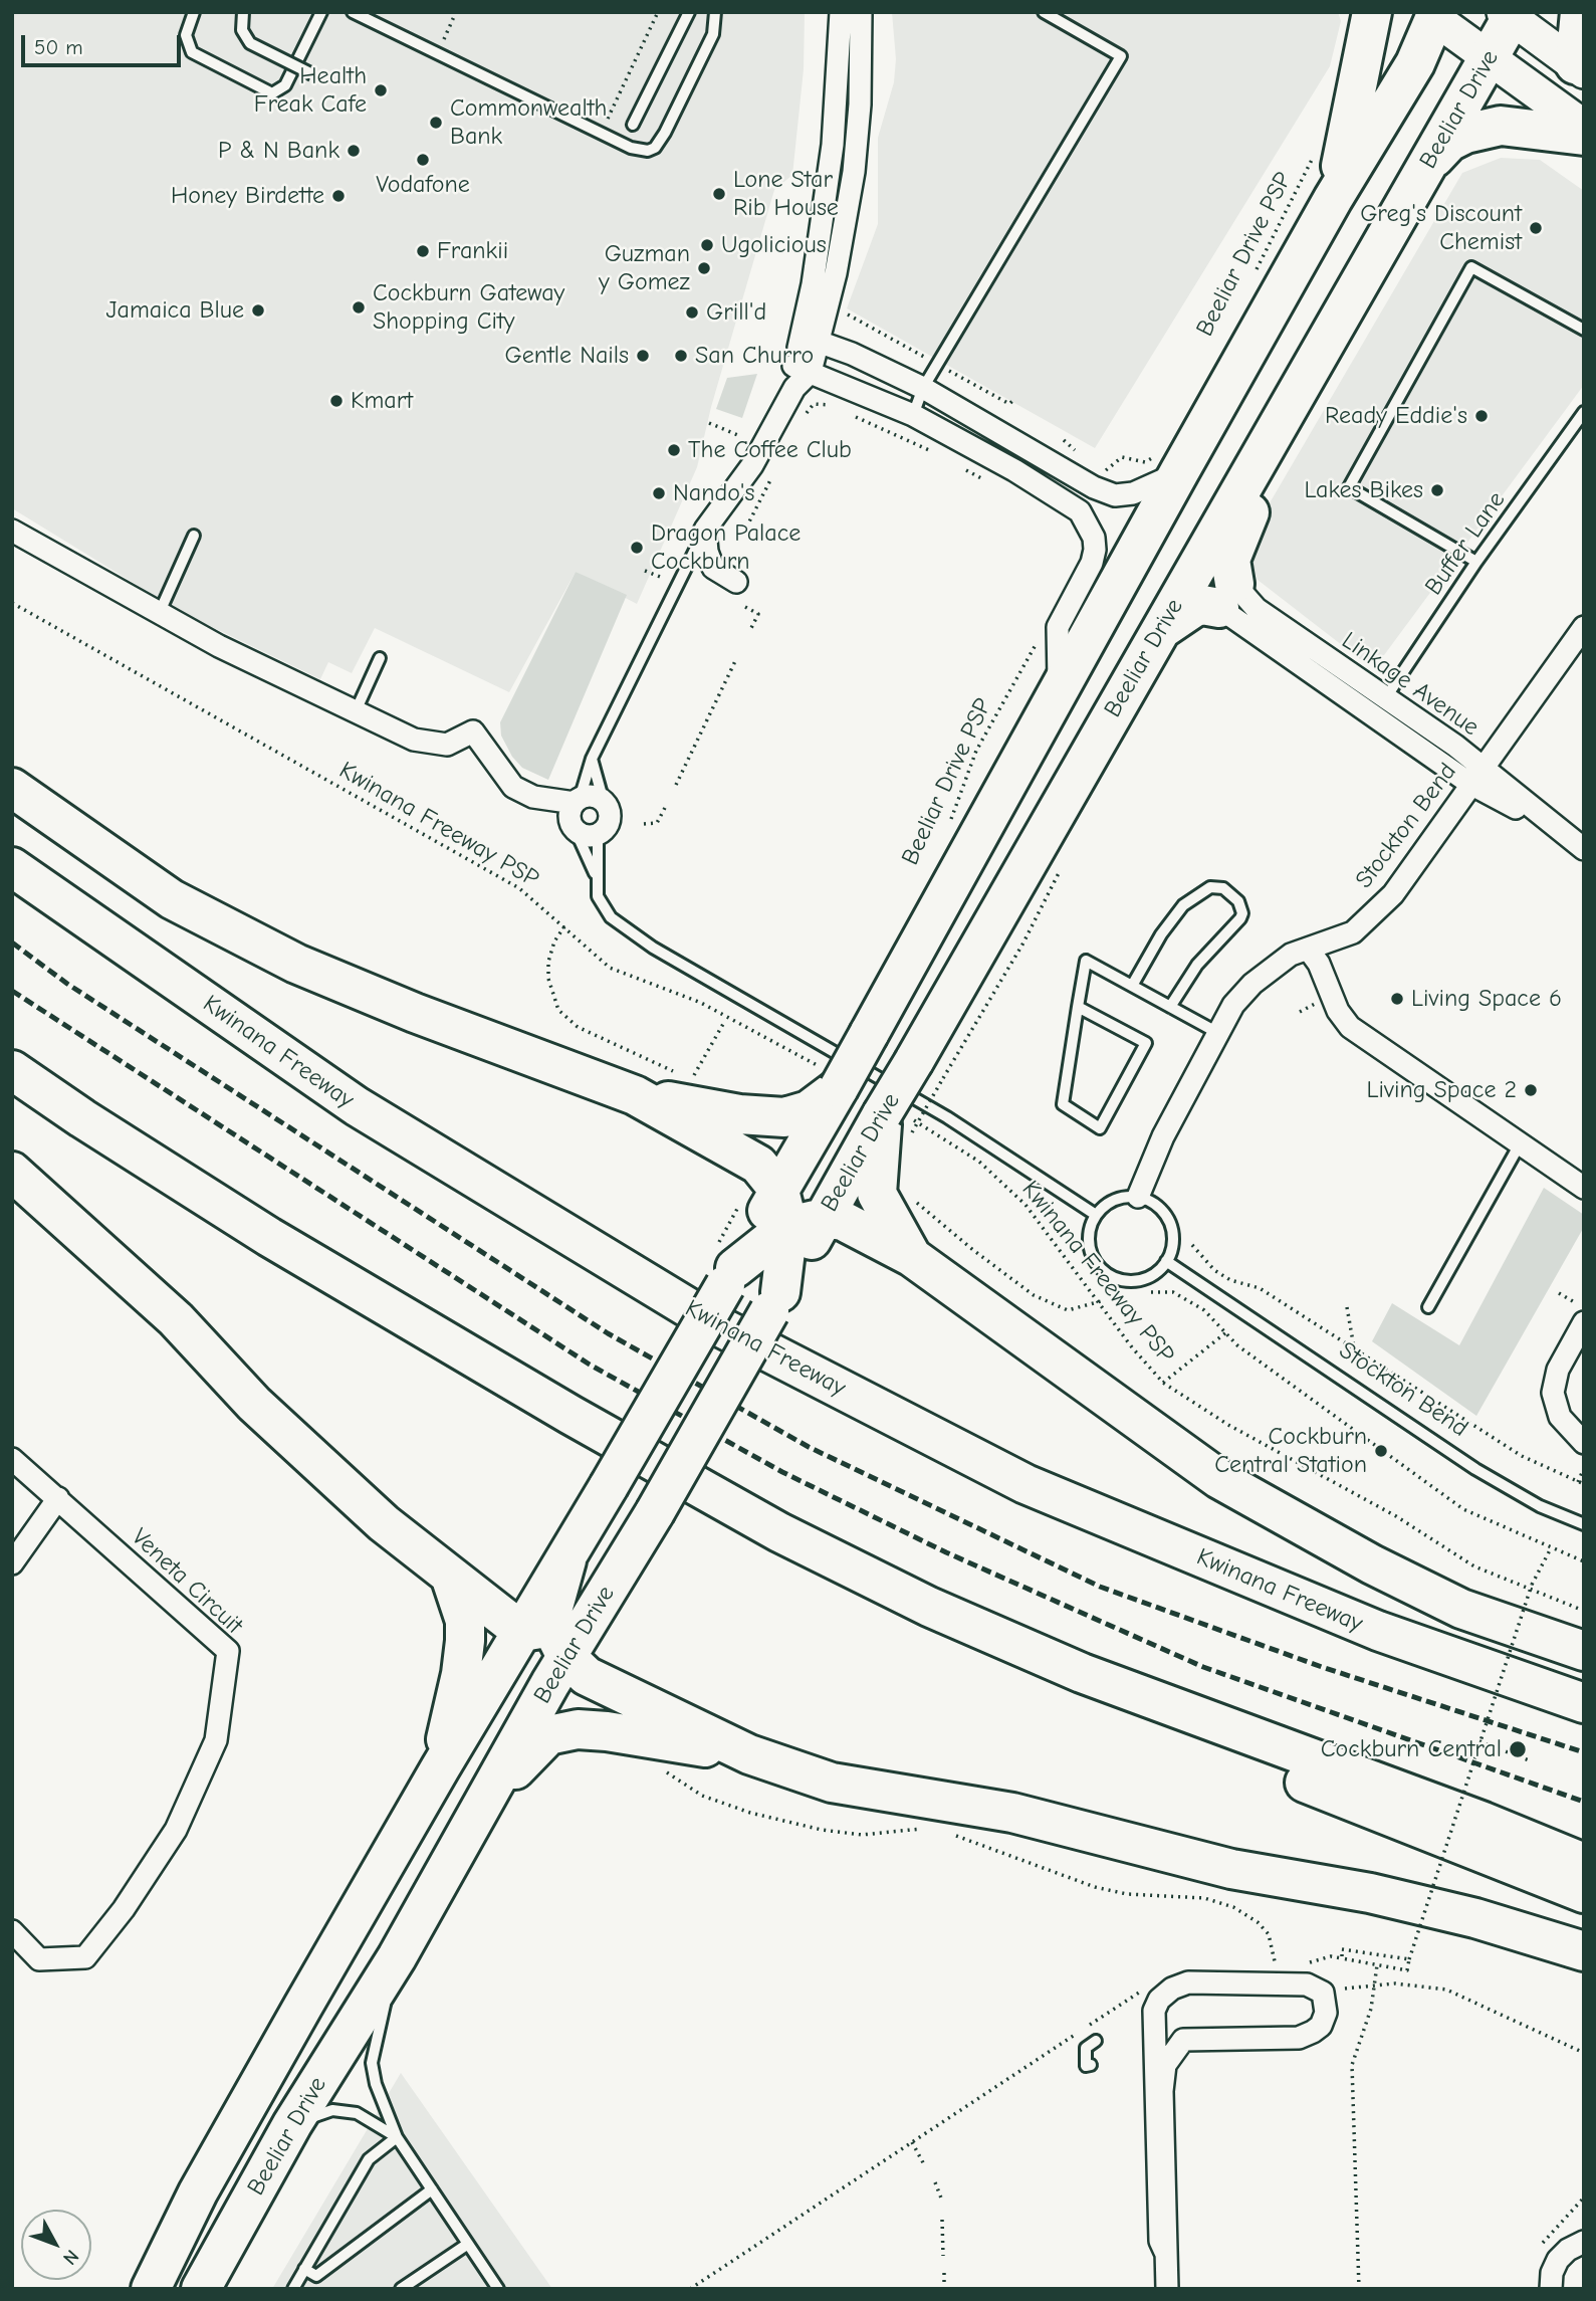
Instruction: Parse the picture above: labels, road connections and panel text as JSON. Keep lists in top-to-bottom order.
{
  "streets": {
    "highway": ["Beeliar Drive", "Kwinana Freeway"],
    "street": ["Linkage Avenue", "Stockton Bend", "Veneta Circuit"],
    "lane": ["Buffer Lane"],
    "path": ["Beeliar Drive PSP", "Kwinana Freeway PSP"]
  },
  "crossings": [
    ["Beeliar Drive", "Kwinana Freeway PSP"],
    ["Buffer Lane", "Linkage Avenue"],
    ["Linkage Avenue", "Stockton Bend"]
  ],
  "places": [
    "Health Freak Cafe",
    "Commonwealth Bank",
    "P & N Bank",
    "Vodafone",
    "Lone Star Rib House",
    "Honey Birdette",
    "Greg's Discount Chemist",
    "Ugolicious",
    "Frankii",
    "Guzman y Gomez",
    "Cockburn Gateway Shopping City",
    "Jamaica Blue",
    "Grill'd",
    "Gentle Nails",
    "San Churro",
    "Kmart",
    "Ready Eddie's",
    "The Coffee Club",
    "Lakes Bikes",
    "Nando's",
    "Dragon Palace Cockburn",
    "Living Space 6",
    "Living Space 2",
    "Cockburn Central Station",
    "Cockburn Central"
  ],
  "scale_bar": "50 m",
  "north": "bottom right"
}
